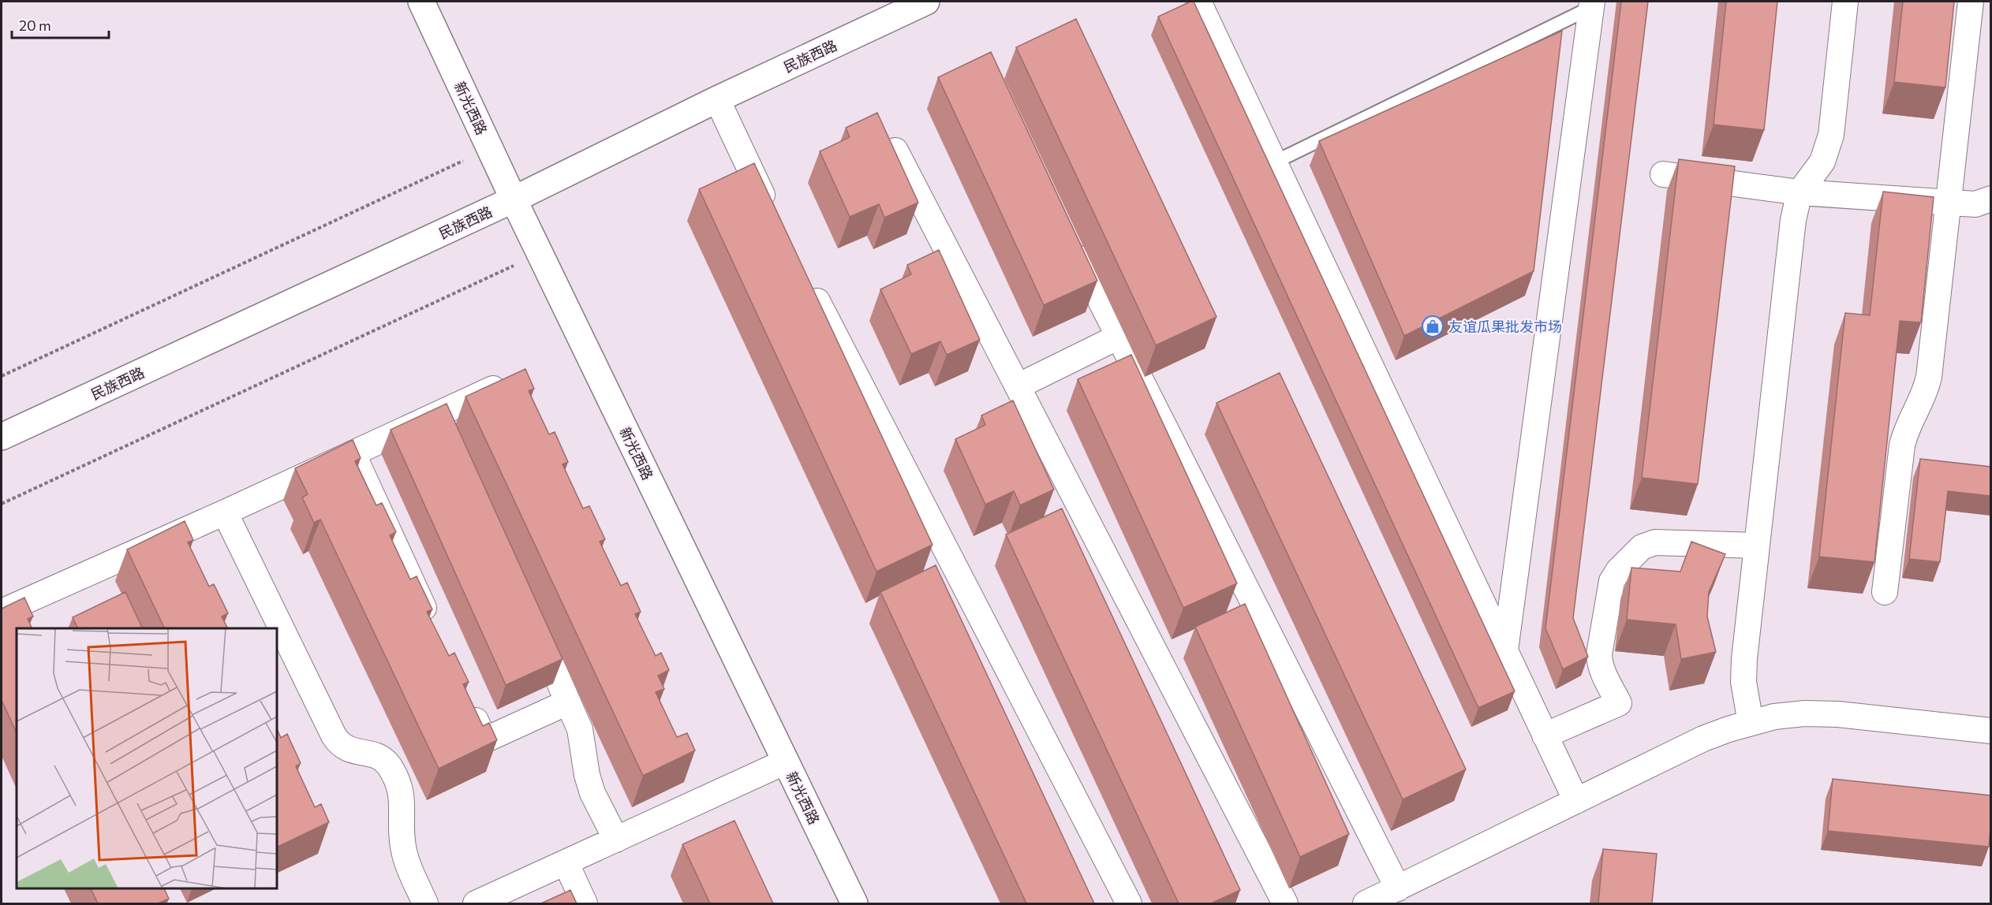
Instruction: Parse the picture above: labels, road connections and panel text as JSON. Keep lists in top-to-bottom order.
{
  "streets": {
    "main road": ["民族西路", "新光西路"]
  },
  "crossings": [
    ["民族西路", "新光西路"]
  ],
  "places": {
    "shop": ["友谊瓜果批发市场"]
  },
  "scale_bar": "20 m"
}
